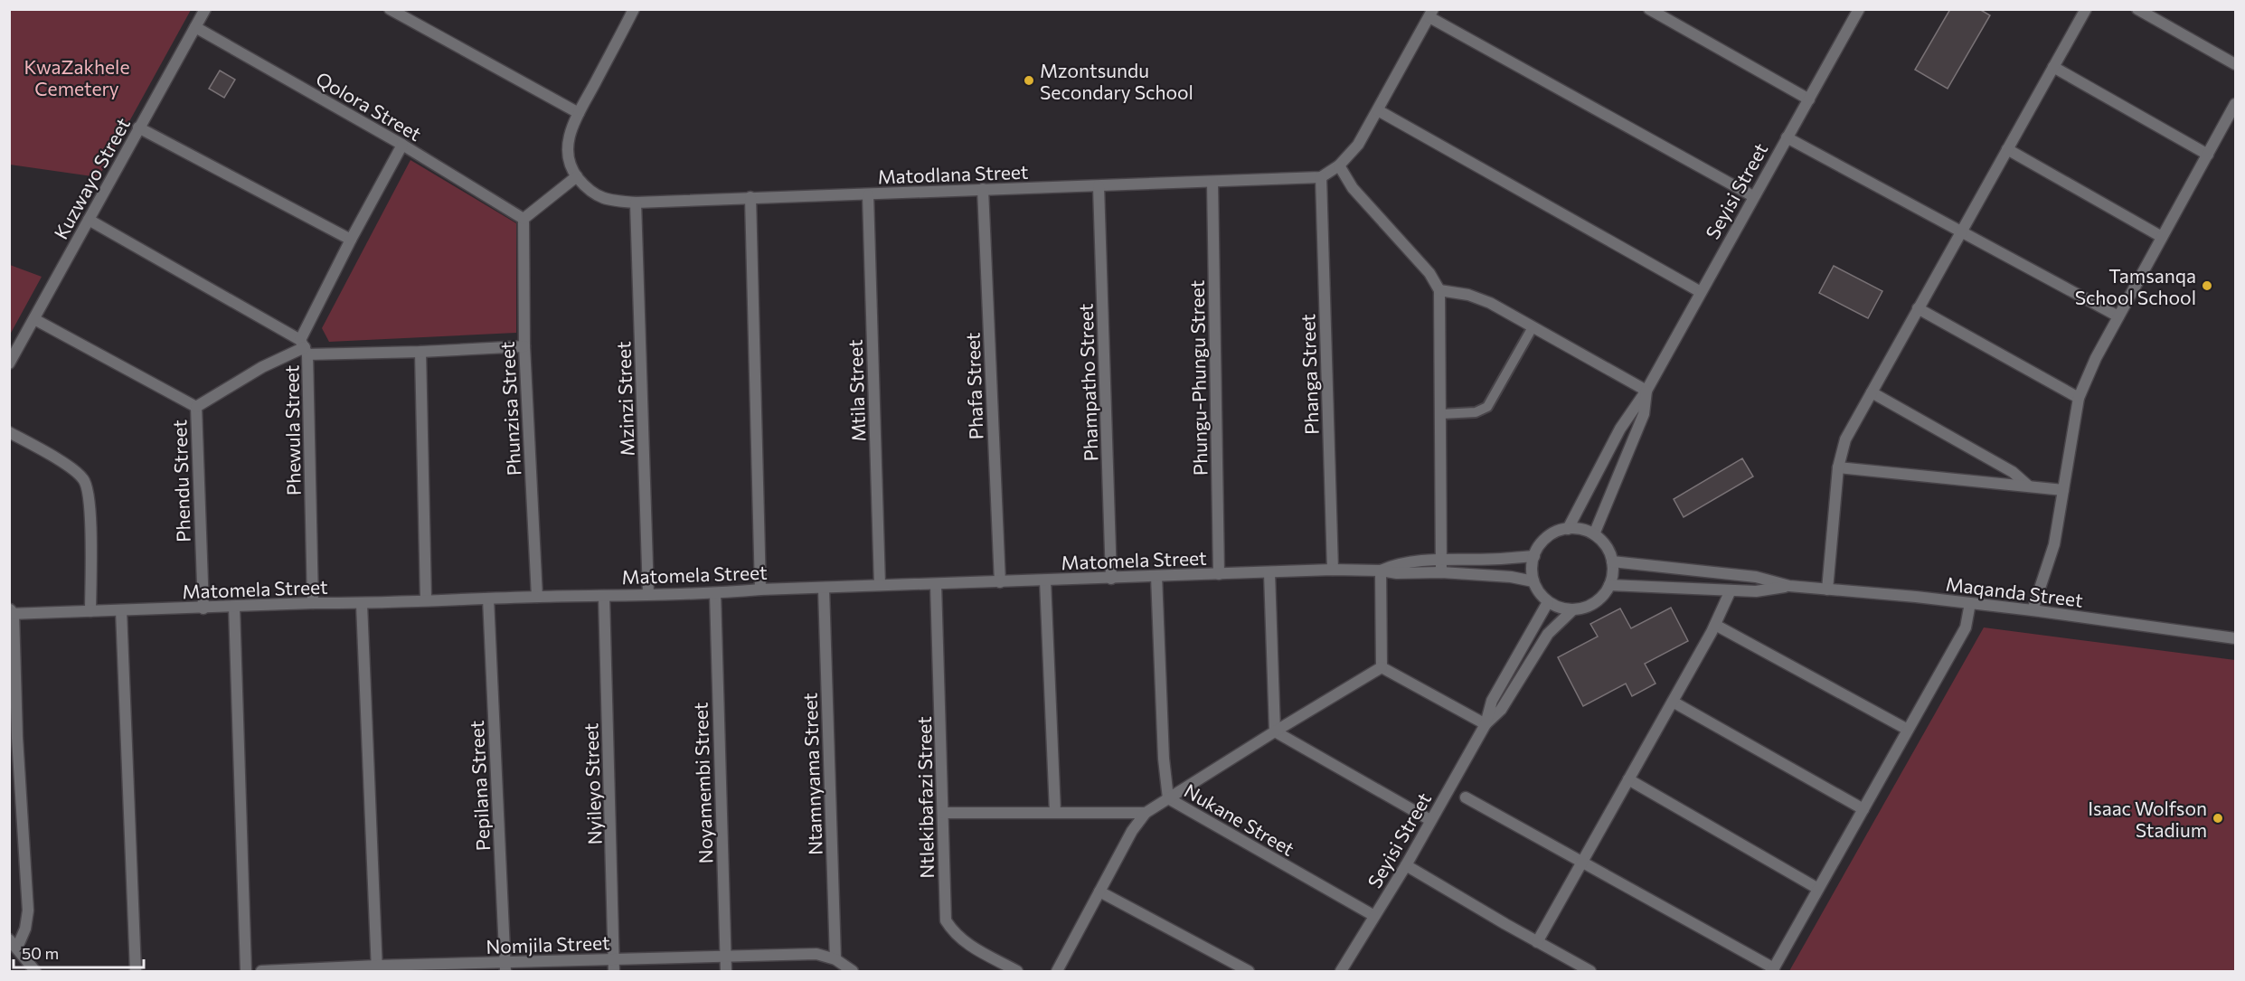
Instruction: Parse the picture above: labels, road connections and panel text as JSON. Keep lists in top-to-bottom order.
{
  "streets": {
    "street": [
      "Qolora Street",
      "Matodlana Street",
      "Kuzwayo Street",
      "Seyisi Street",
      "Phanga Street",
      "Phungu-Phungu Street",
      "Phampatho Street",
      "Phafa Street",
      "Mtila Street",
      "Mzinzi Street",
      "Phunzisa Street",
      "Phewula Street",
      "Phendu Street",
      "Matomela Street",
      "Maqanda Street",
      "Ntamnyama Street",
      "Noyamembi Street",
      "Nyileyo Street",
      "Pepilana Street",
      "Ntlekibafazi Street",
      "Nukane Street",
      "Nomjila Street"
    ]
  },
  "crossings": [
    ["Qolora Street", "Kuzwayo Street"],
    ["Qolora Street", "Phunzisa Street"],
    ["Matodlana Street", "Phanga Street"],
    ["Matodlana Street", "Phungu-Phungu Street"],
    ["Matodlana Street", "Phampatho Street"],
    ["Matodlana Street", "Phafa Street"],
    ["Matodlana Street", "Mtila Street"],
    ["Matodlana Street", "Mzinzi Street"],
    ["Kuzwayo Street", "Phewula Street"],
    ["Kuzwayo Street", "Phendu Street"],
    ["Seyisi Street", "Matomela Street"],
    ["Seyisi Street", "Maqanda Street"],
    ["Seyisi Street", "Nukane Street"],
    ["Phanga Street", "Matomela Street"],
    ["Phungu-Phungu Street", "Matomela Street"],
    ["Phampatho Street", "Matomela Street"],
    ["Phafa Street", "Matomela Street"],
    ["Mtila Street", "Matomela Street"],
    ["Mzinzi Street", "Matomela Street"],
    ["Phunzisa Street", "Matomela Street"],
    ["Phewula Street", "Matomela Street"],
    ["Phendu Street", "Matomela Street"],
    ["Matomela Street", "Maqanda Street"],
    ["Matomela Street", "Ntamnyama Street"],
    ["Matomela Street", "Noyamembi Street"],
    ["Matomela Street", "Nyileyo Street"],
    ["Matomela Street", "Pepilana Street"],
    ["Matomela Street", "Ntlekibafazi Street"],
    ["Matomela Street", "Nukane Street"],
    ["Ntamnyama Street", "Nomjila Street"],
    ["Noyamembi Street", "Nomjila Street"],
    ["Nyileyo Street", "Nomjila Street"],
    ["Pepilana Street", "Nomjila Street"]
  ],
  "parks": ["KwaZakhele Cemetery"],
  "places": ["Mzontsundu Secondary School", "Tamsanqa School School", "Isaac Wolfson Stadium"],
  "scale_bar": "50 m"
}
